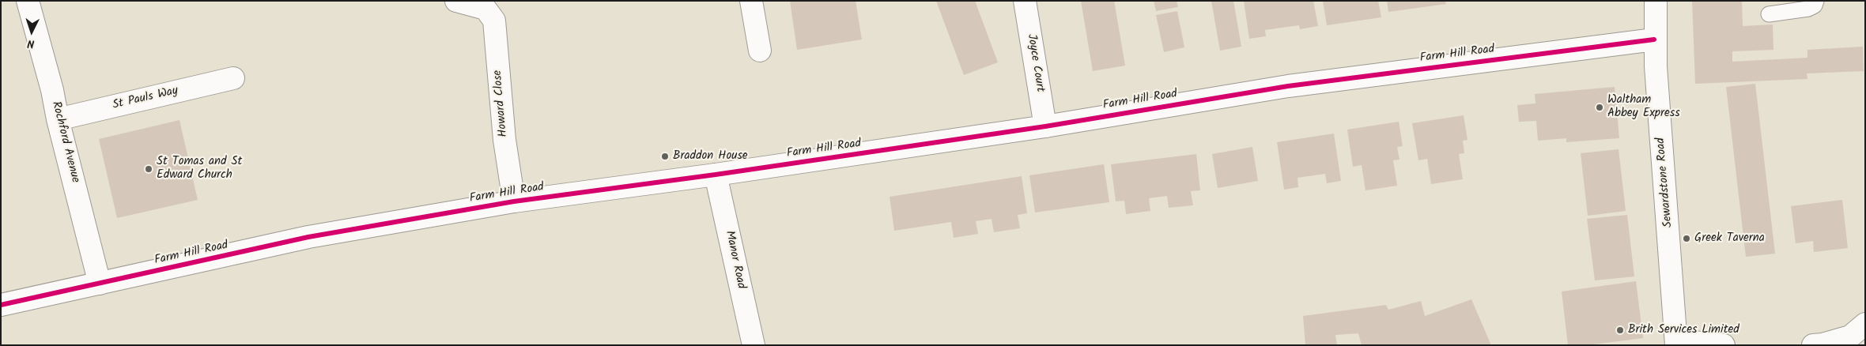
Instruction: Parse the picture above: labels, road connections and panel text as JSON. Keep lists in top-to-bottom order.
{
  "streets": {
    "street": [
      "Farm Hill Road",
      "Joyce Court",
      "St Pauls Way",
      "Howard Close",
      "Rochford Avenue",
      "Sewardstone Road",
      "Manor Road"
    ]
  },
  "crossings": [
    ["Farm Hill Road", "Joyce Court"],
    ["Farm Hill Road", "Howard Close"],
    ["Farm Hill Road", "Rochford Avenue"],
    ["Farm Hill Road", "Sewardstone Road"],
    ["Farm Hill Road", "Manor Road"],
    ["St Pauls Way", "Rochford Avenue"]
  ],
  "places": [
    "Waltham Abbey Express",
    "Braddon House",
    "St Tomas and St Edward Church",
    "Greek Taverna",
    "Brith Services Limited"
  ],
  "north": "bottom"
}
